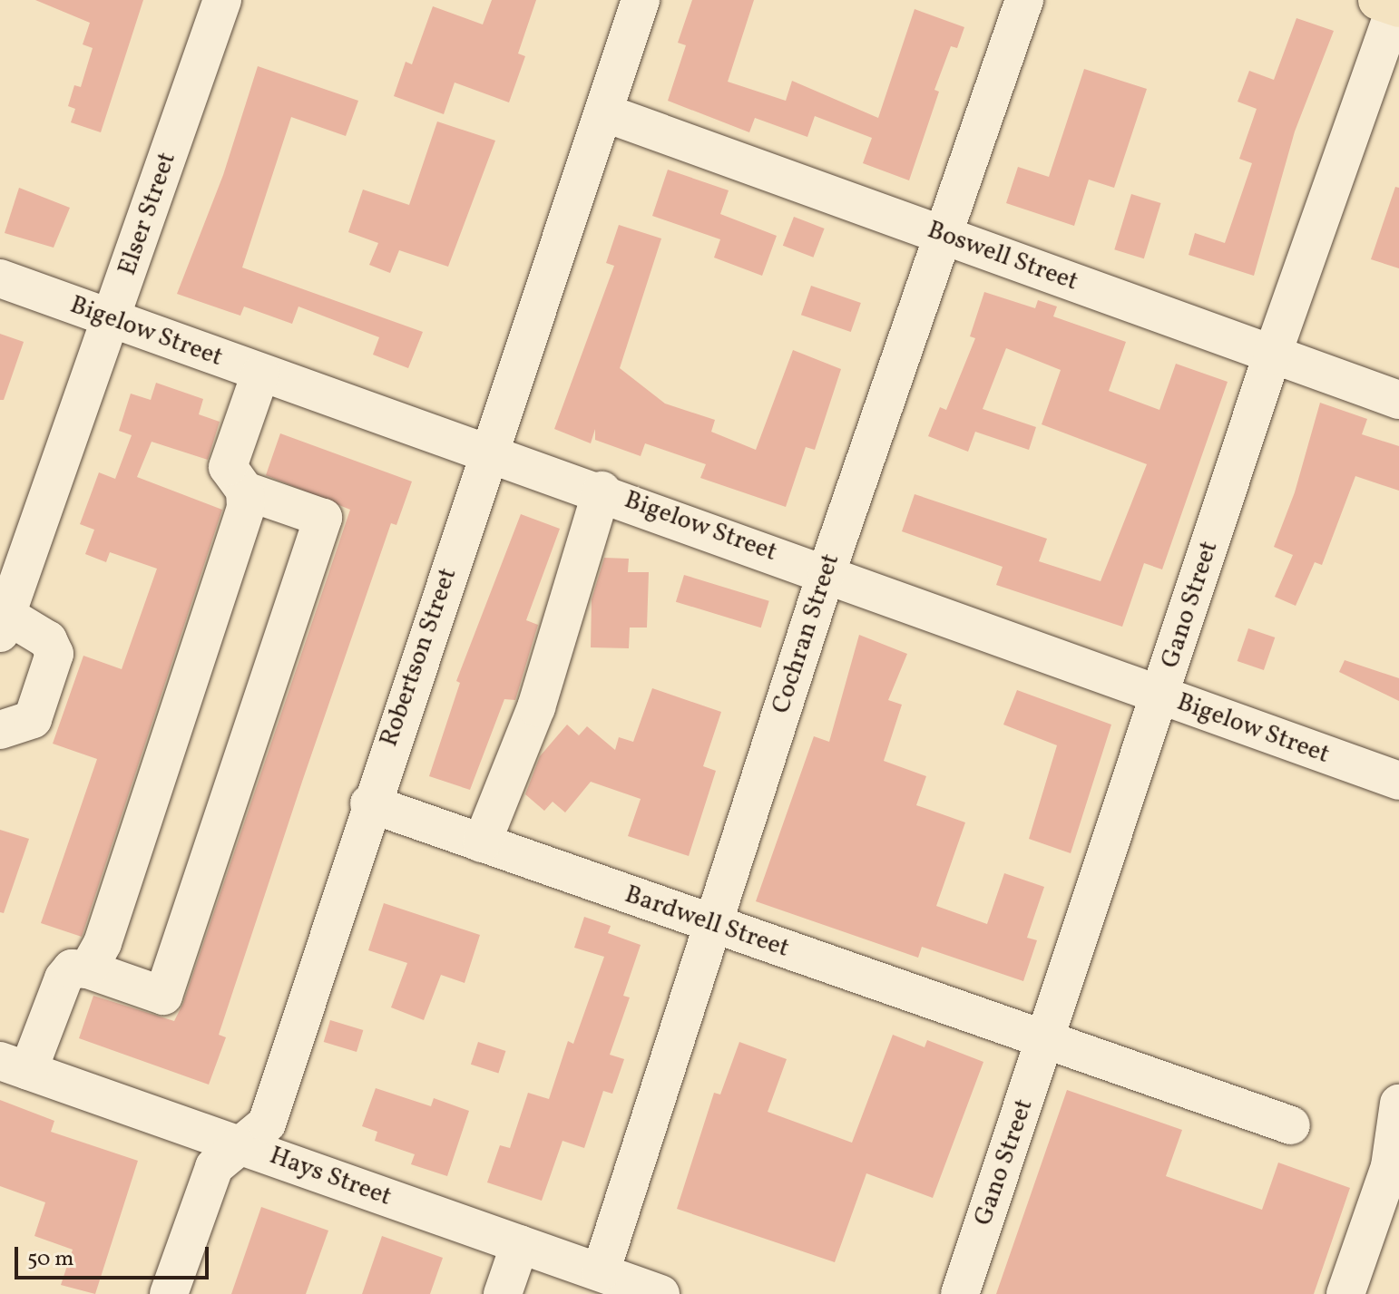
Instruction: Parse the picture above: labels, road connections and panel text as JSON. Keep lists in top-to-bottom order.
{
  "streets": {
    "street": [
      "Elser Street",
      "Boswell Street",
      "Bigelow Street",
      "Gano Street",
      "Cochran Street",
      "Robertson Street",
      "Bardwell Street",
      "Hays Street"
    ]
  },
  "crossings": [
    ["Elser Street", "Bigelow Street"],
    ["Boswell Street", "Gano Street"],
    ["Boswell Street", "Cochran Street"],
    ["Boswell Street", "Robertson Street"],
    ["Bigelow Street", "Gano Street"],
    ["Bigelow Street", "Cochran Street"],
    ["Bigelow Street", "Robertson Street"],
    ["Gano Street", "Bardwell Street"],
    ["Cochran Street", "Bardwell Street"],
    ["Cochran Street", "Hays Street"],
    ["Robertson Street", "Bardwell Street"],
    ["Robertson Street", "Hays Street"]
  ],
  "scale_bar": "50 m"
}
